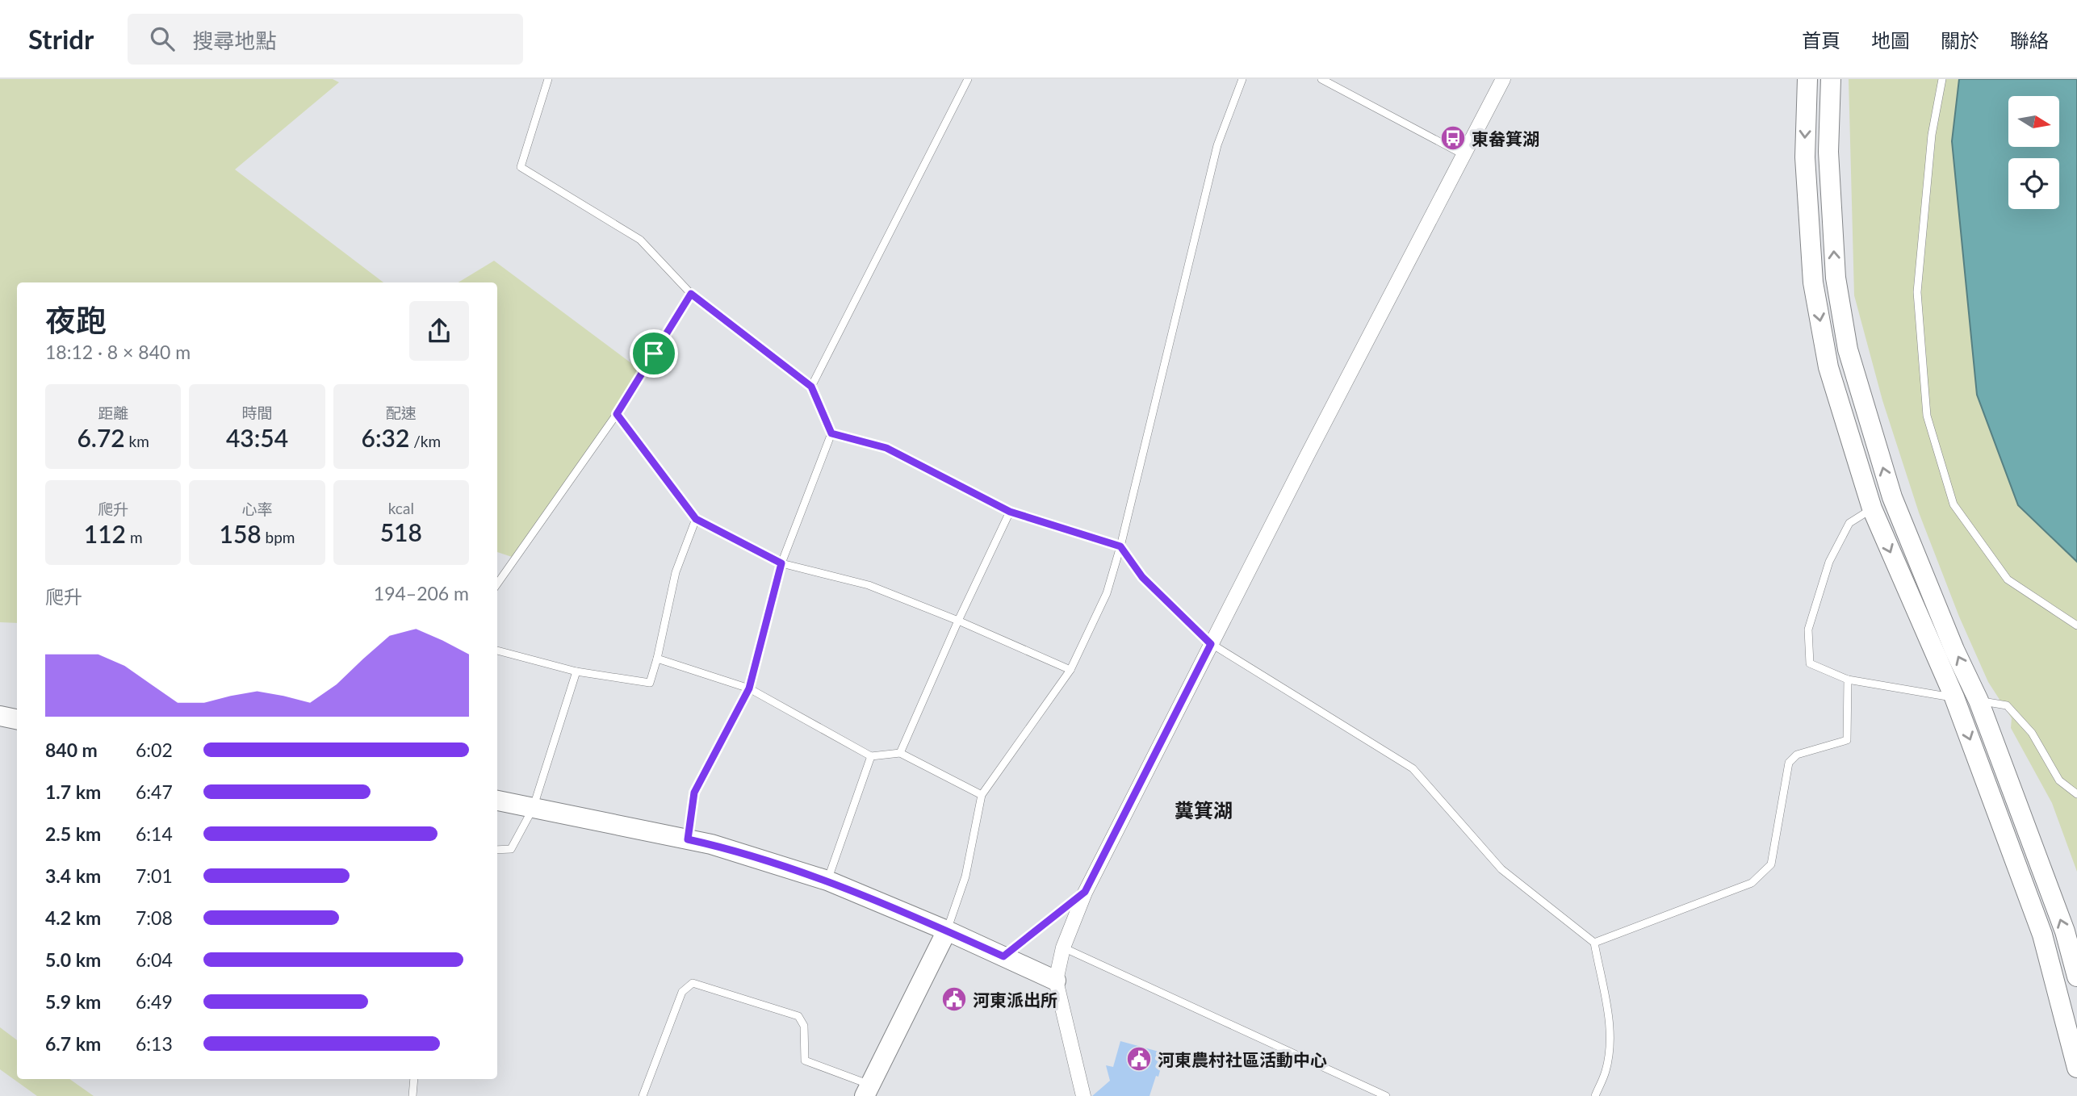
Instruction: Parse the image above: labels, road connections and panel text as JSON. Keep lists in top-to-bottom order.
{
  "districts": ["糞箕湖"],
  "places": {
    "bus stop": ["東畚箕湖"],
    "public building": ["河東派出所", "河東農村社區活動中心"]
  },
  "north": "right",
  "page": {
    "header": "Stridr",
    "search": "搜尋地點",
    "nav": [
      "首頁",
      "地圖",
      "關於",
      "聯絡"
    ],
    "heading": ["夜跑", "18:12 · 8 × 840 m"],
    "stats": [
      ["距離", "6.72 km"],
      ["時間", "43:54"],
      ["配速", "6:32 /km"],
      ["爬升", "112 m"],
      ["心率", "158 bpm"],
      ["kcal", "518"]
    ],
    "chart": ["爬升", "194–206 m"],
    "list": [
      {
        "name": "840 m",
        "note": "6:02"
      },
      {
        "name": "1.7 km",
        "note": "6:47"
      },
      {
        "name": "2.5 km",
        "note": "6:14"
      },
      {
        "name": "3.4 km",
        "note": "7:01"
      },
      {
        "name": "4.2 km",
        "note": "7:08"
      },
      {
        "name": "5.0 km",
        "note": "6:04"
      },
      {
        "name": "5.9 km",
        "note": "6:49"
      },
      {
        "name": "6.7 km",
        "note": "6:13"
      }
    ]
  }
}
